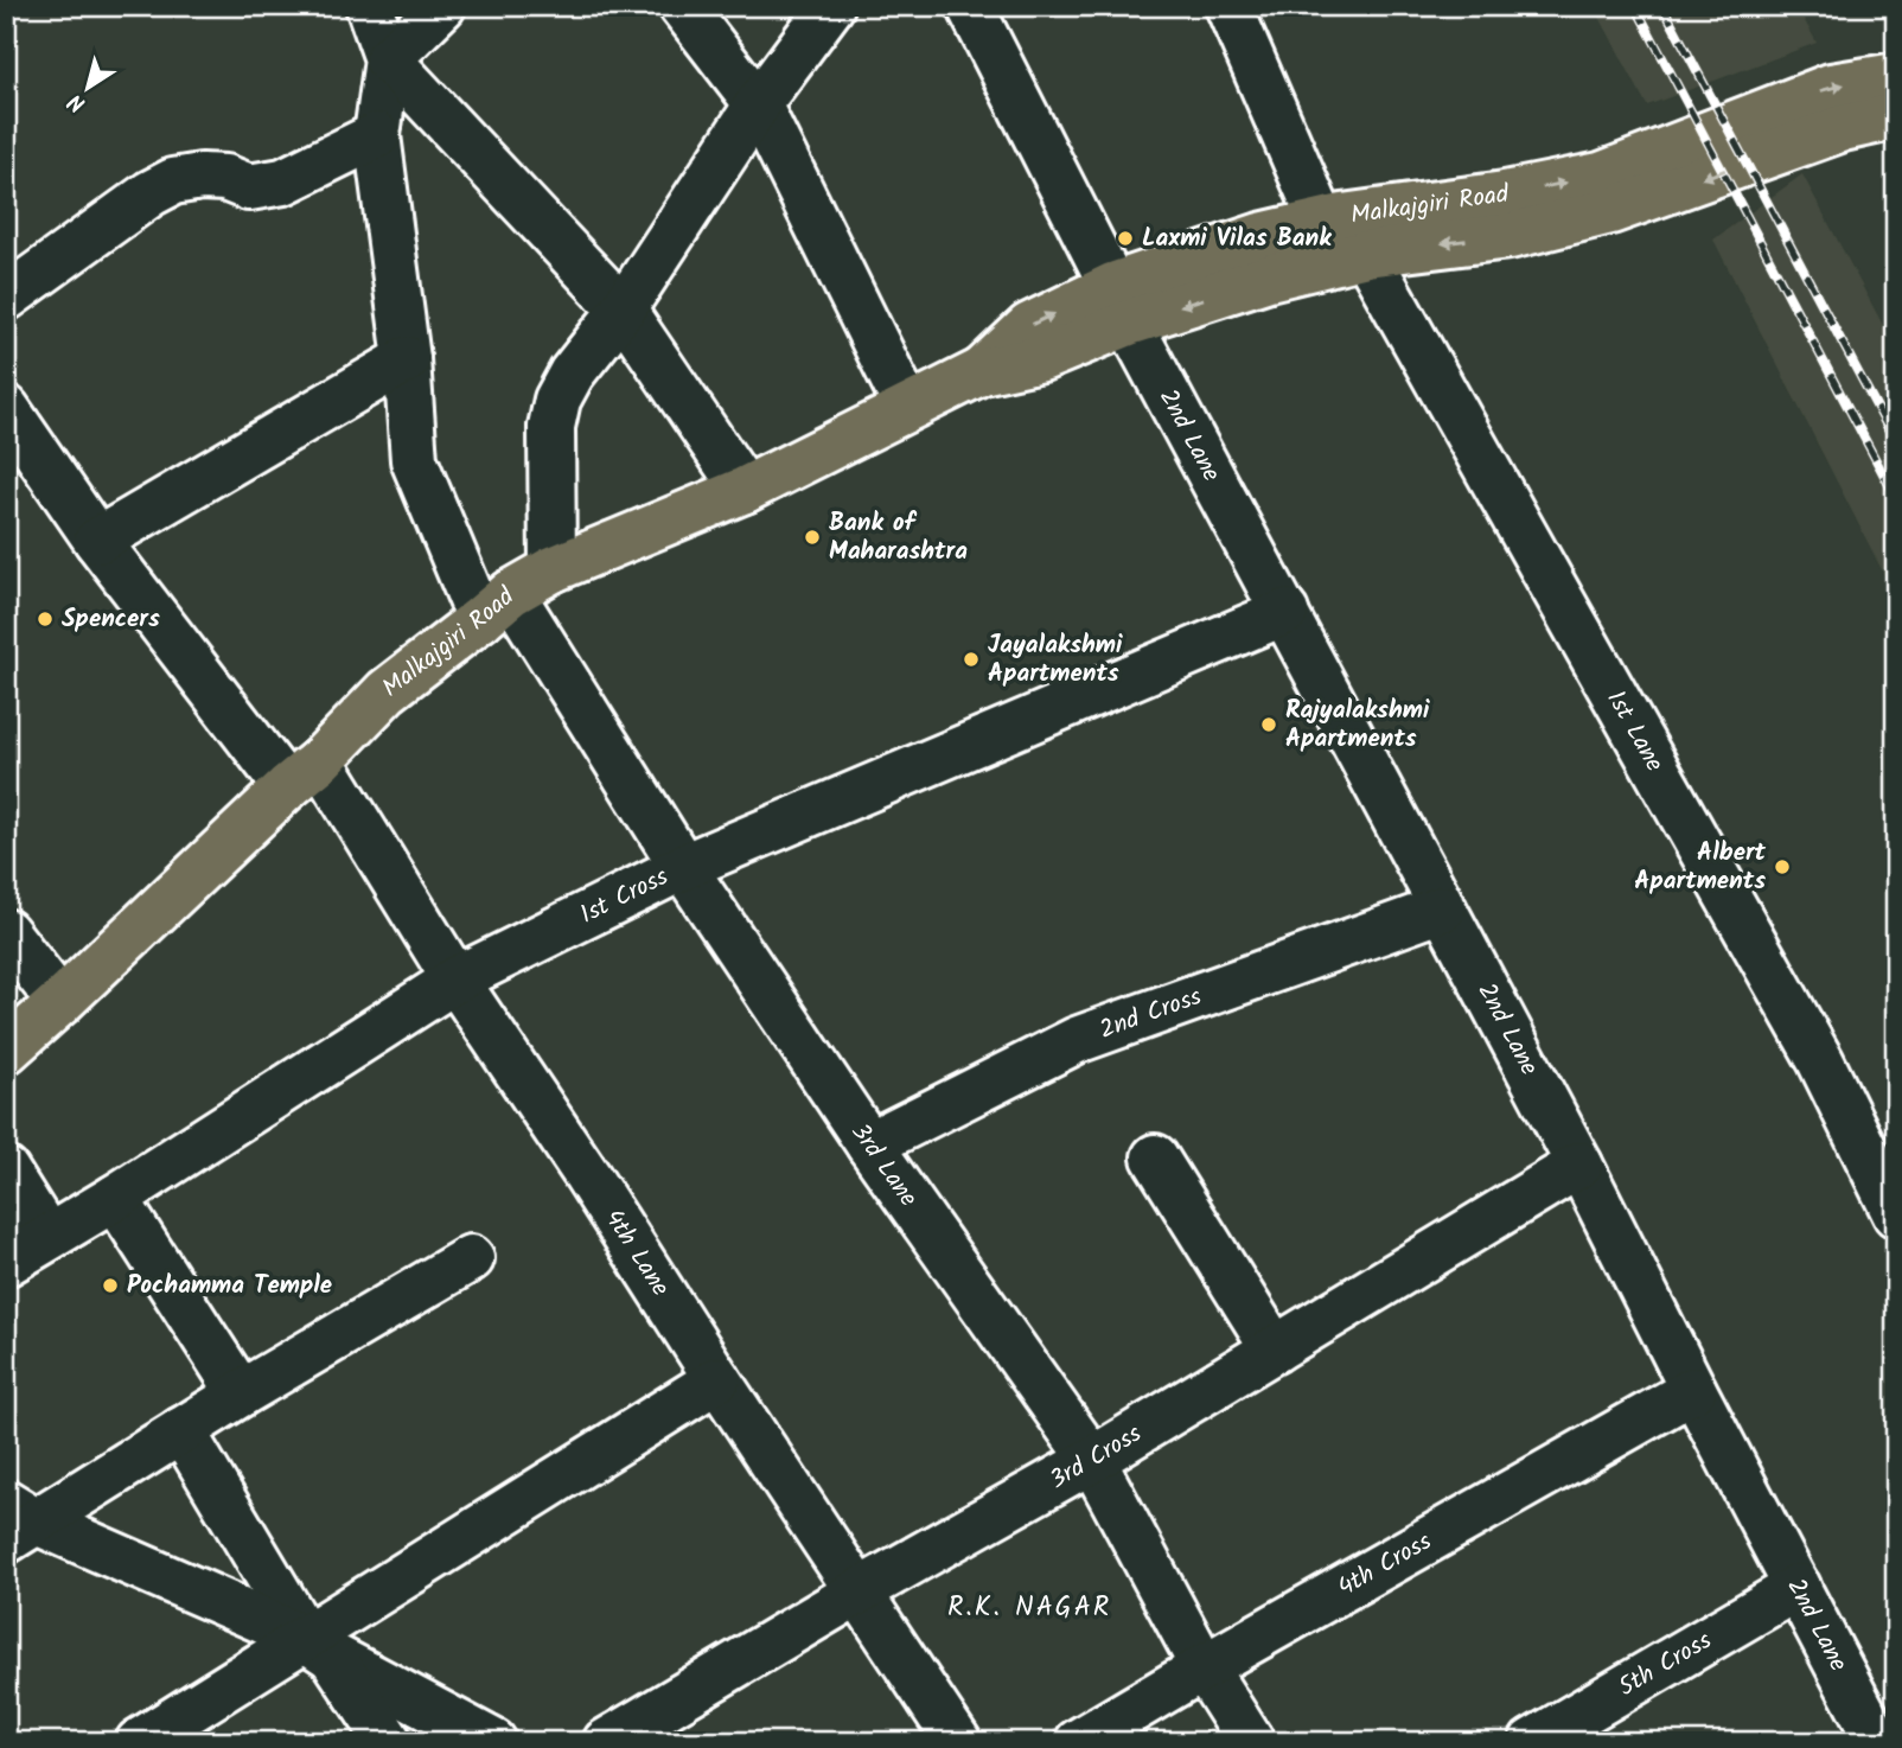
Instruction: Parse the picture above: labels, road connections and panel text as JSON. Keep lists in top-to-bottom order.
{
  "streets": {
    "main road": ["Malkajgiri Road"],
    "street": [
      "2nd Lane",
      "1st Lane",
      "1st Cross",
      "2nd Cross",
      "3rd Lane",
      "4th Lane",
      "3rd Cross",
      "4th Cross",
      "5th Cross"
    ]
  },
  "crossings": [
    ["Malkajgiri Road", "2nd Lane"],
    ["Malkajgiri Road", "1st Lane"],
    ["Malkajgiri Road", "3rd Lane"],
    ["Malkajgiri Road", "4th Lane"],
    ["2nd Lane", "1st Cross"],
    ["2nd Lane", "2nd Cross"],
    ["2nd Lane", "3rd Cross"],
    ["2nd Lane", "4th Cross"],
    ["2nd Lane", "5th Cross"],
    ["1st Cross", "3rd Lane"],
    ["1st Cross", "4th Lane"],
    ["2nd Cross", "3rd Lane"],
    ["3rd Lane", "3rd Cross"],
    ["3rd Lane", "4th Cross"],
    ["4th Lane", "3rd Cross"]
  ],
  "districts": ["R.K. NAGAR"],
  "places": [
    "Laxmi Vilas Bank",
    "Bank of Maharashtra",
    "Spencers",
    "Jayalakshmi Apartments",
    "Rajyalakshmi Apartments",
    "Albert Apartments",
    "Pochamma Temple"
  ],
  "north": "bottom left"
}
